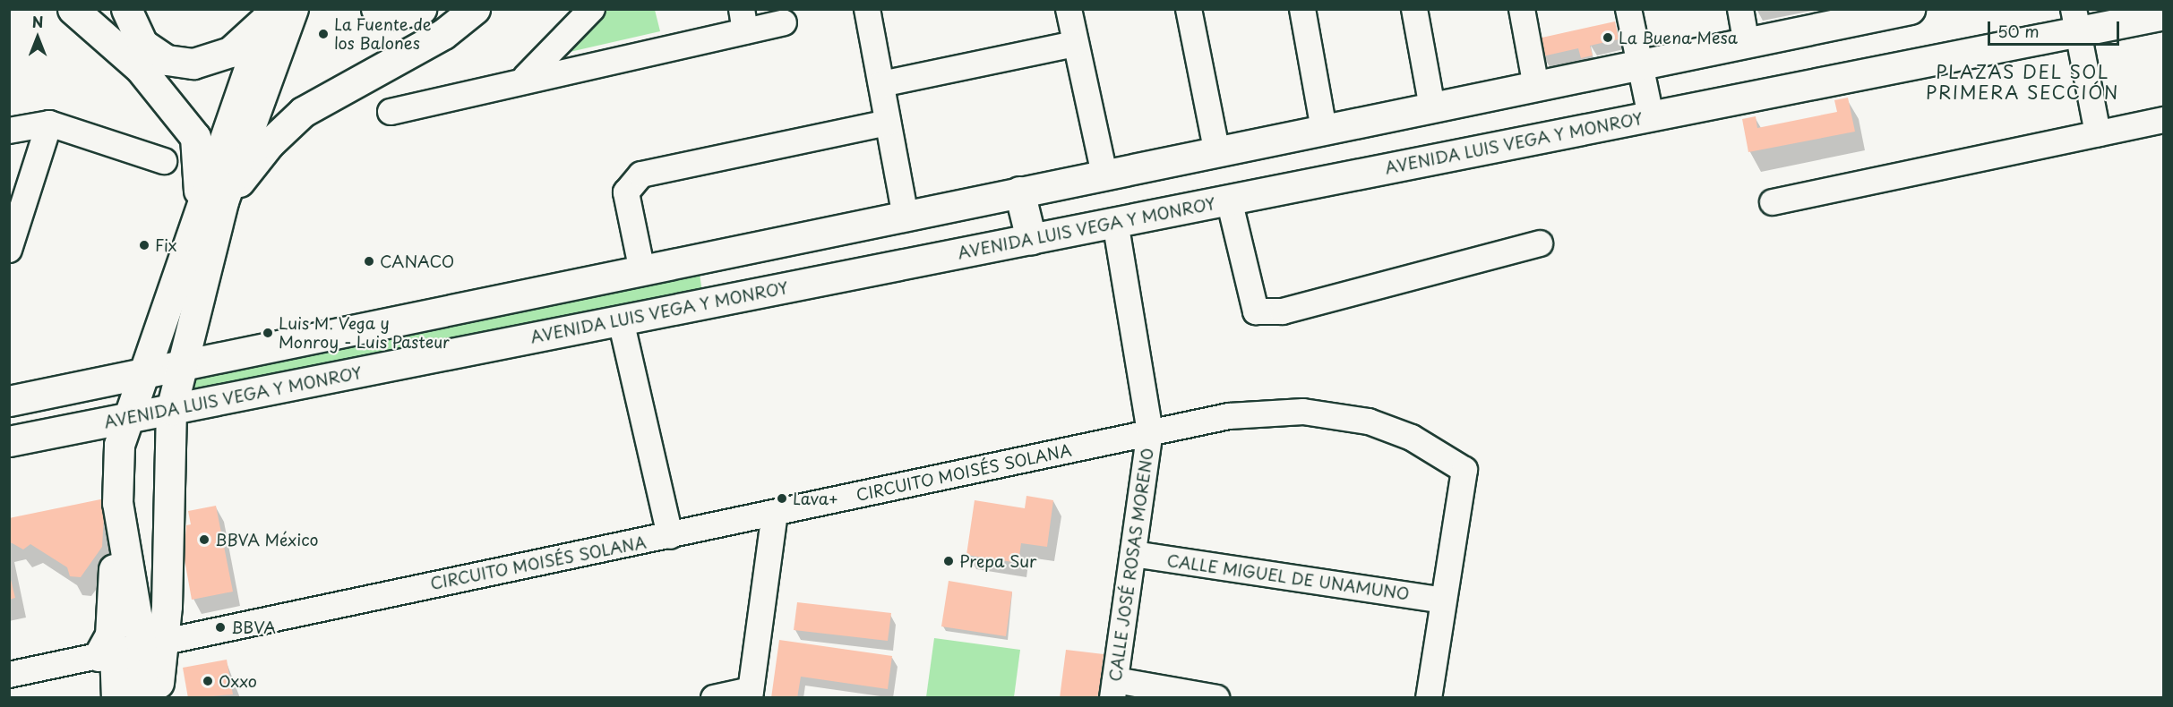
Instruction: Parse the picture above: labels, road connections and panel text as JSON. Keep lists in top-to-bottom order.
{
  "streets": {
    "main road": ["AVENIDA LUIS VEGA Y MONROY"],
    "street": ["CIRCUITO MOISÉS SOLANA", "CALLE JOSÉ ROSAS MORENO", "CALLE MIGUEL DE UNAMUNO"]
  },
  "crossings": [
    ["AVENIDA LUIS VEGA Y MONROY", "CALLE JOSÉ ROSAS MORENO"],
    ["CIRCUITO MOISÉS SOLANA", "CALLE JOSÉ ROSAS MORENO"],
    ["CIRCUITO MOISÉS SOLANA", "CALLE MIGUEL DE UNAMUNO"],
    ["CALLE JOSÉ ROSAS MORENO", "CALLE MIGUEL DE UNAMUNO"]
  ],
  "districts": ["PLAZAS DEL SOL PRIMERA SECCIÓN"],
  "places": [
    "La Fuente de los Balones",
    "La Buena Mesa",
    "Fix",
    "CANACO",
    "Luis M. Vega y Monroy - Luis Pasteur",
    "Lava+",
    "BBVA México",
    "Prepa Sur",
    "BBVA",
    "Oxxo"
  ],
  "scale_bar": "50 m",
  "north": "top"
}
